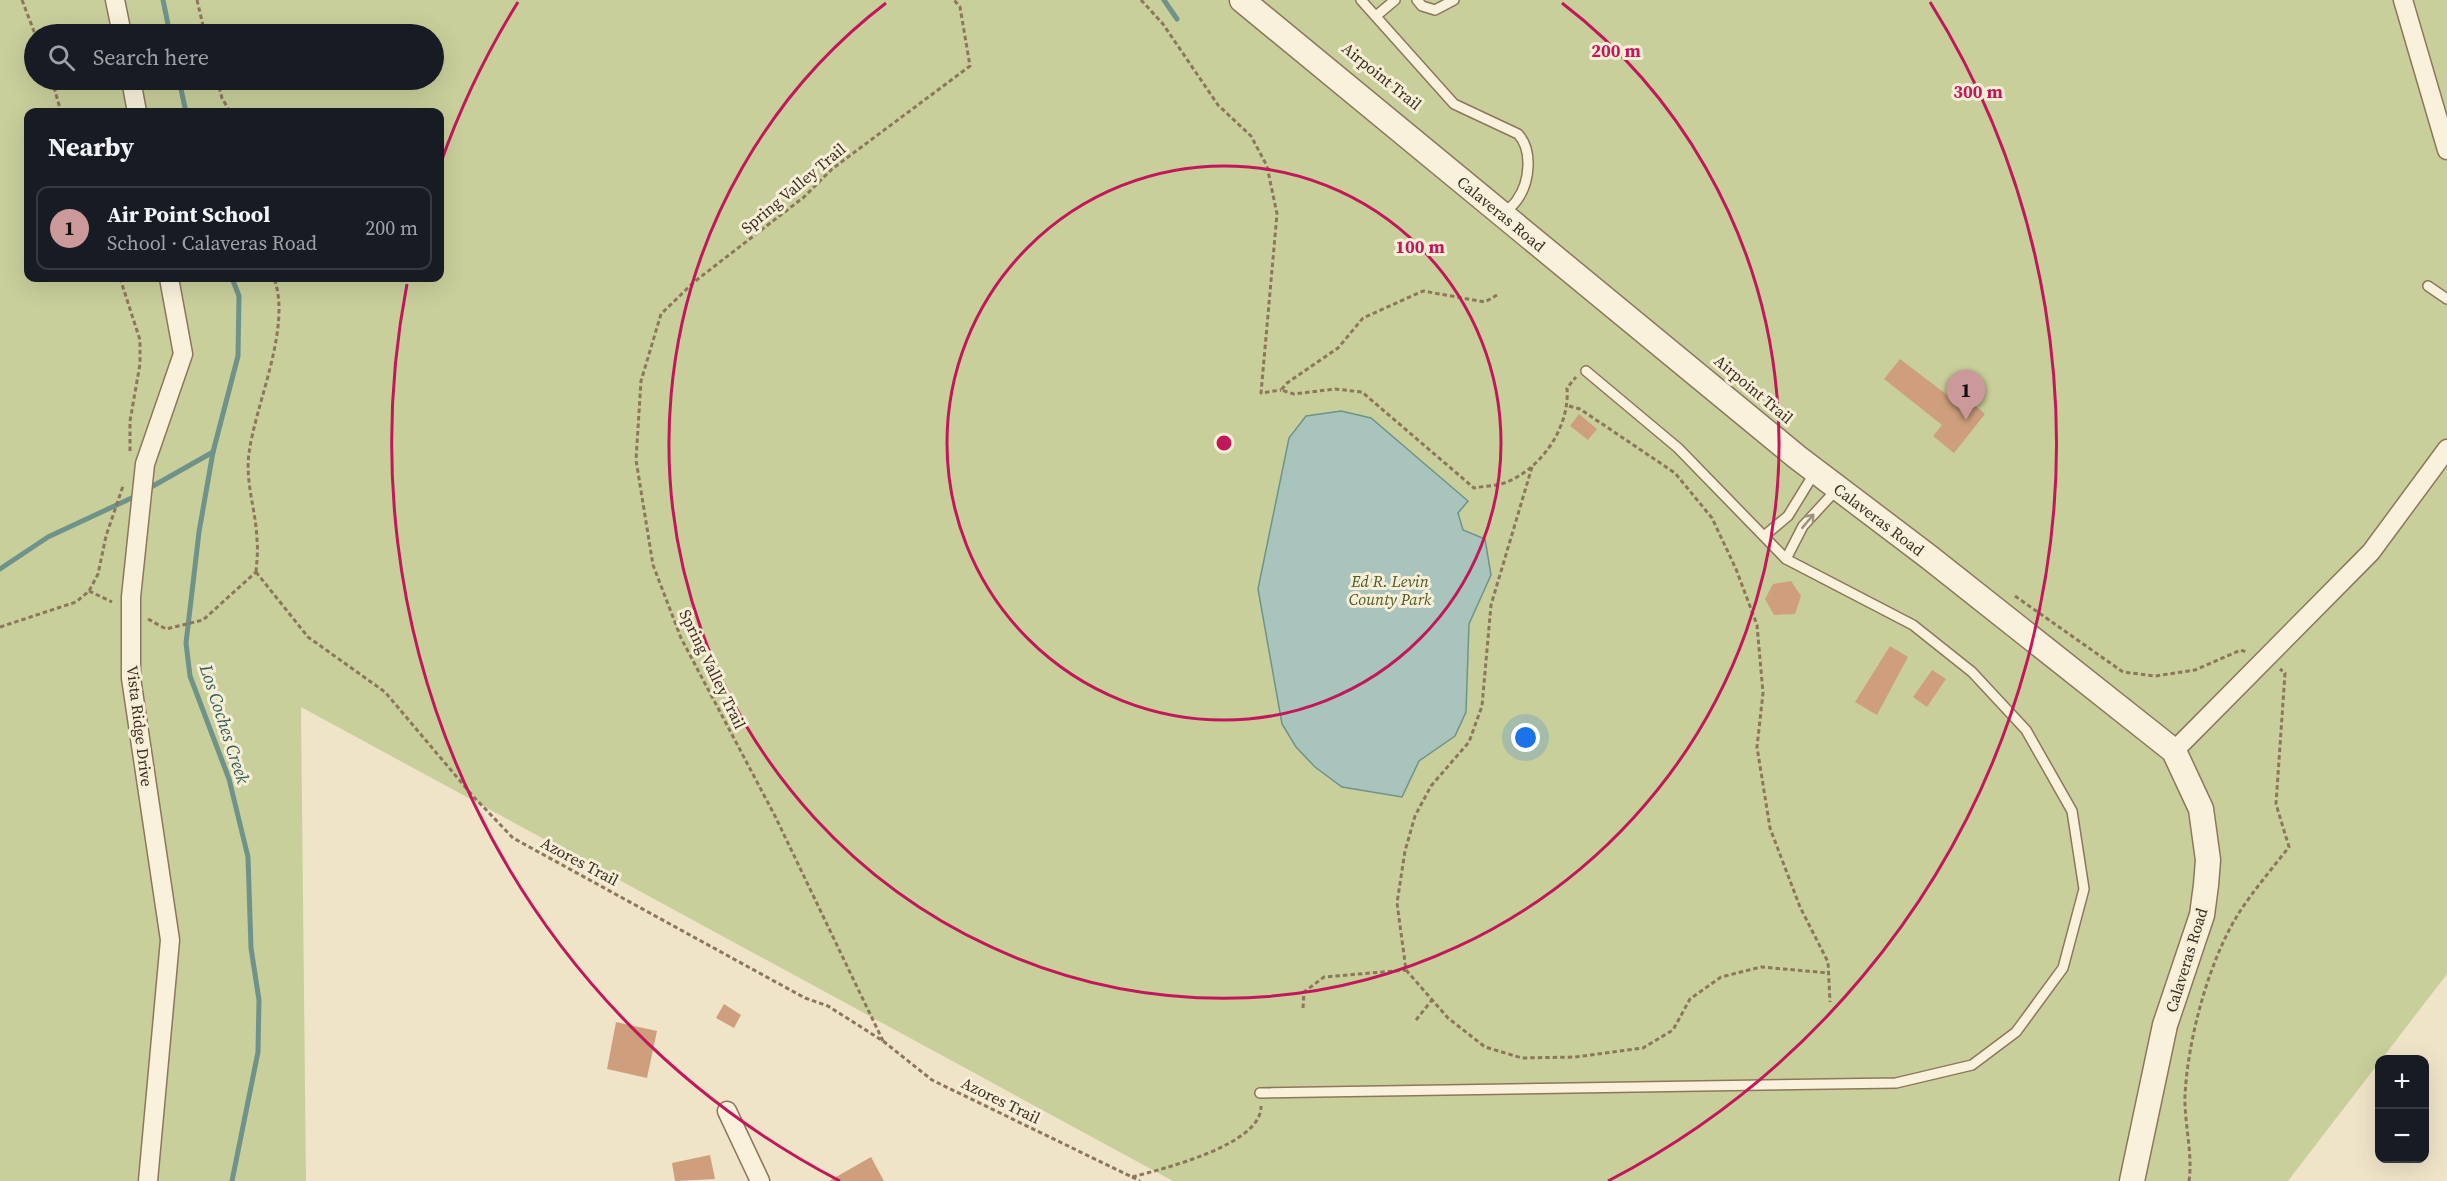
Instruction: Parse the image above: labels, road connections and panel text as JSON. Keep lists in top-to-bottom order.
{
  "streets": {
    "street": ["Calaveras Road", "Vista Ridge Drive"],
    "path": ["Spring Valley Trail", "Azores Trail"]
  },
  "crossings": [
    ["Spring Valley Trail", "Azores Trail"]
  ],
  "water": ["Los Coches Creek"],
  "parks": ["Ed R. Levin County Park"],
  "page": {
    "search": "Search here",
    "heading": "Nearby",
    "list": [
      {
        "mark": "1",
        "name": "Air Point School",
        "note": "School · Calaveras Road",
        "value": "200 m"
      }
    ],
    "pins": "1",
    "map_buttons": ["+", "−"]
  },
  "rings": ["200 m", "300 m", "100 m"]
}
